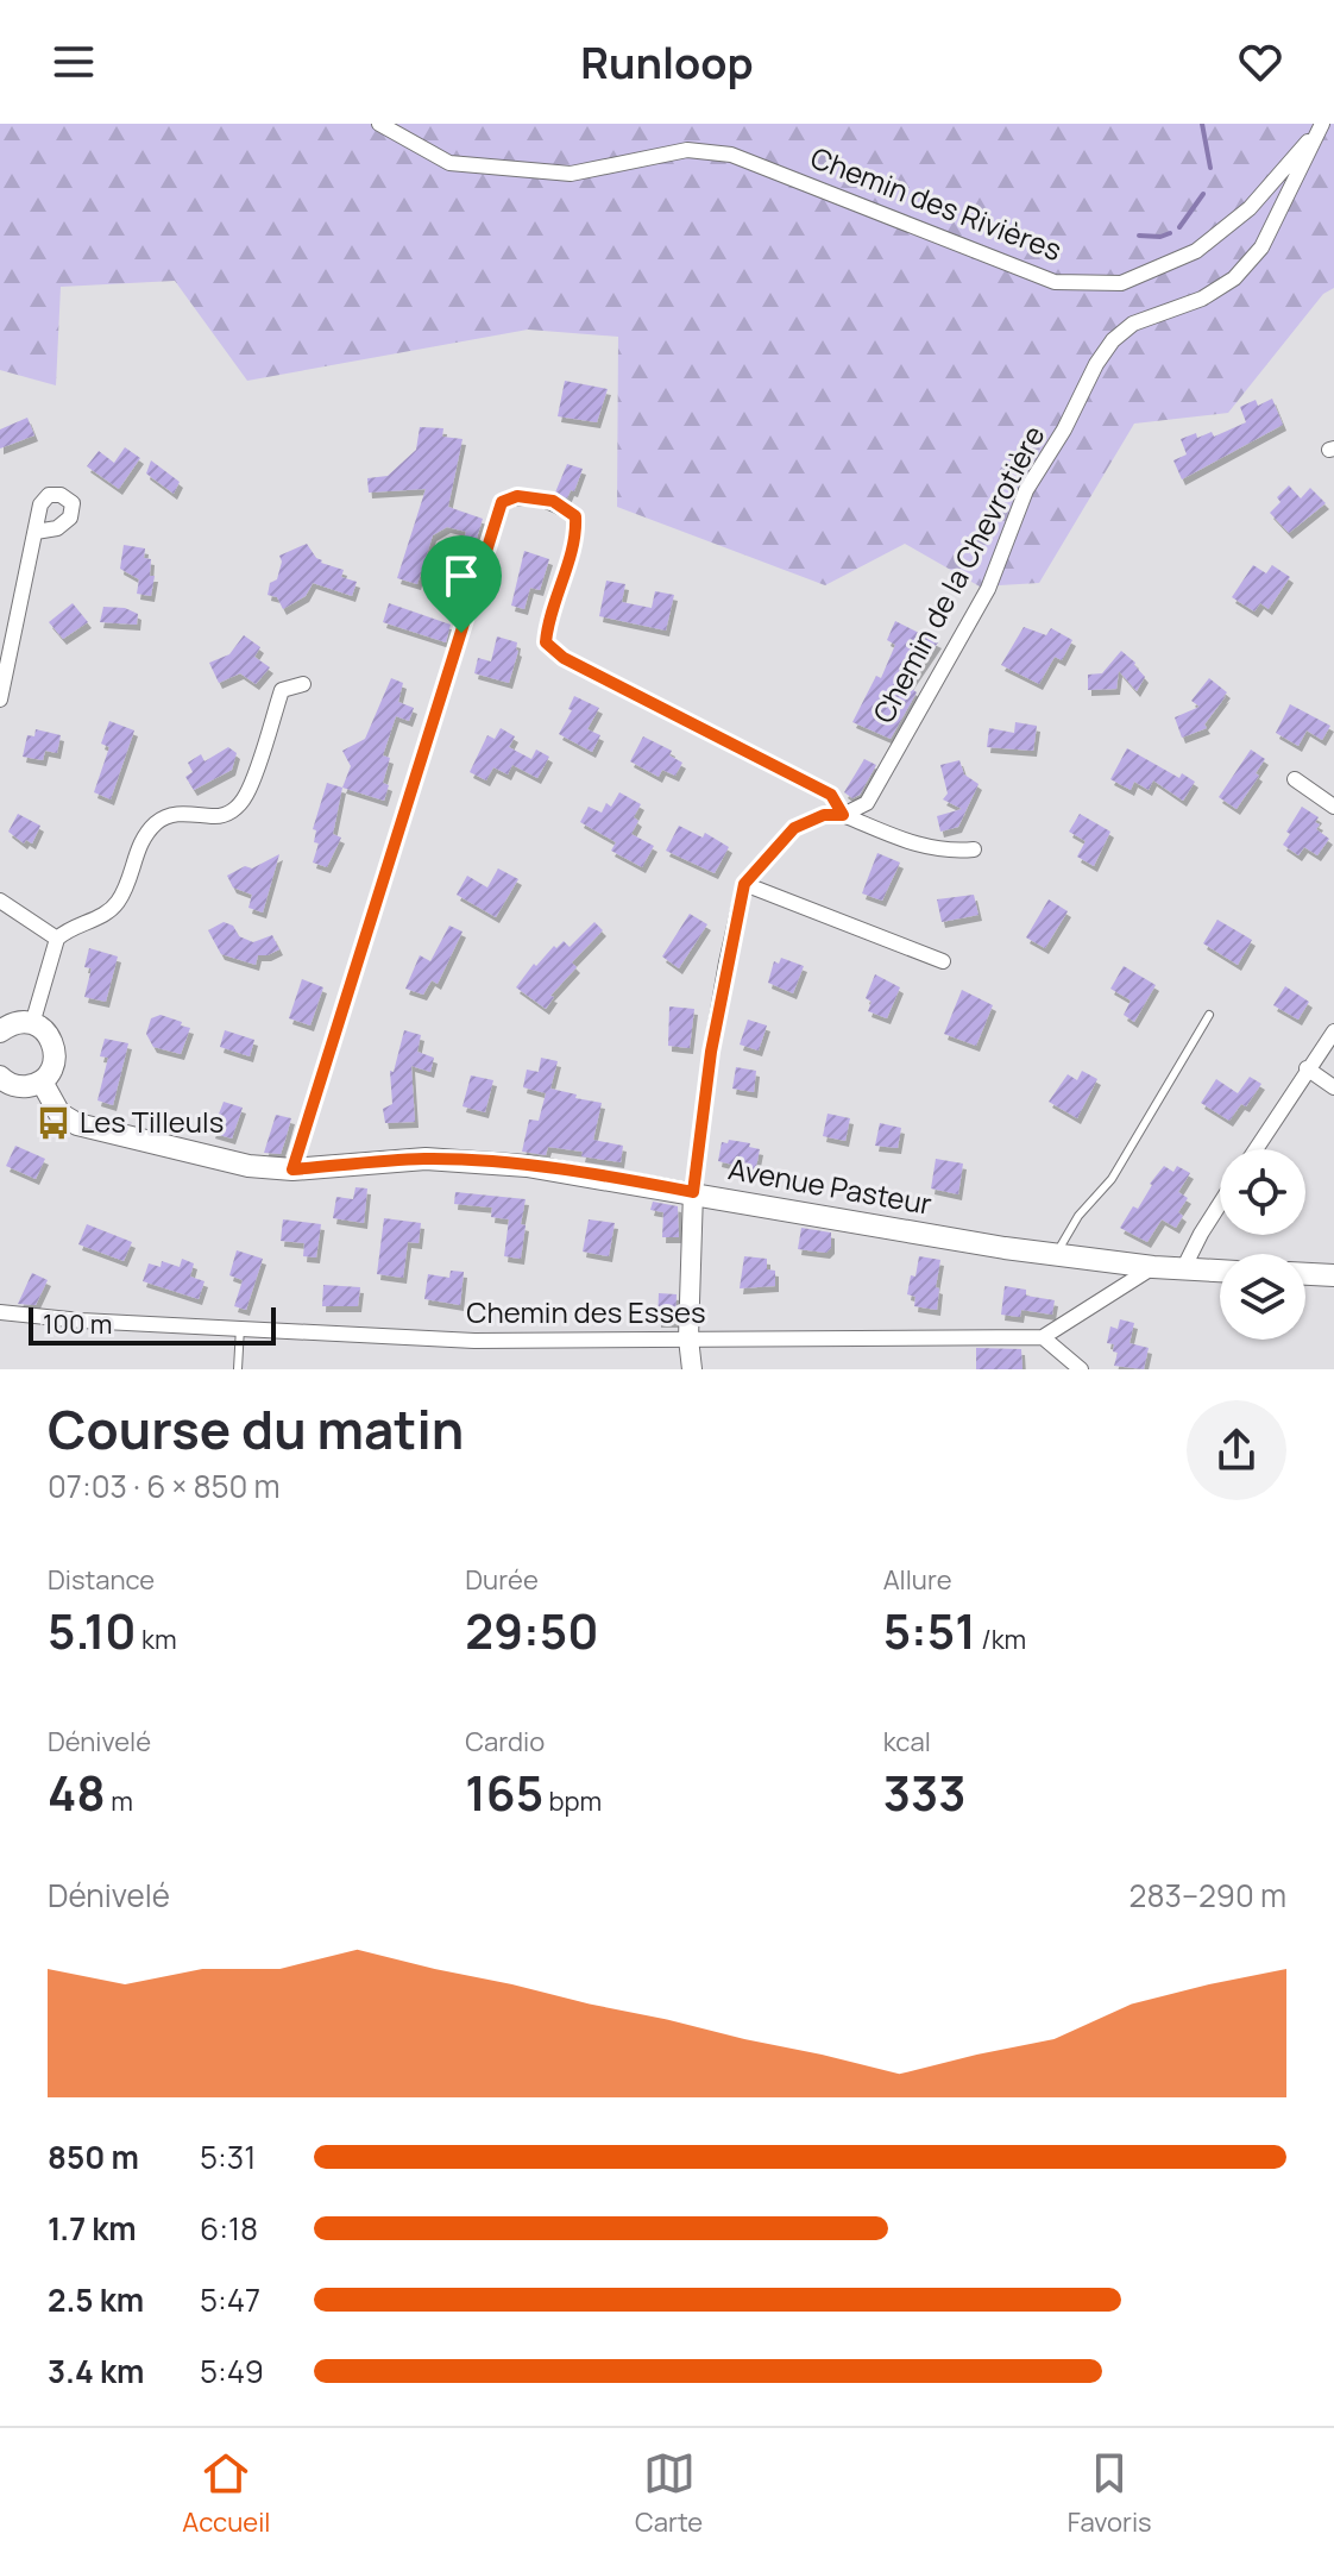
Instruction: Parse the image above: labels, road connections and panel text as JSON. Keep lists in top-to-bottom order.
{
  "streets": {
    "main road": ["Avenue Pasteur"],
    "street": ["Chemin des Rivières", "Chemin de la Chevrotière", "Chemin des Esses"]
  },
  "crossings": [
    ["Chemin des Rivières", "Chemin de la Chevrotière"]
  ],
  "places": {
    "bus stop": ["Les Tilleuls"]
  },
  "scale_bar": "100 m",
  "page": {
    "header": "Runloop",
    "scale": "100 m",
    "heading": ["Course du matin", "07:03 · 6 × 850 m"],
    "stats": [
      ["Distance", "5.10 km"],
      ["Durée", "29:50"],
      ["Allure", "5:51 /km"],
      ["Dénivelé", "48 m"],
      ["Cardio", "165 bpm"],
      ["kcal", "333"]
    ],
    "chart": ["Dénivelé", "283–290 m"],
    "list": [
      {
        "name": "850 m",
        "note": "5:31"
      },
      {
        "name": "1.7 km",
        "note": "6:18"
      },
      {
        "name": "2.5 km",
        "note": "5:47"
      },
      {
        "name": "3.4 km",
        "note": "5:49"
      }
    ],
    "tabs": ["Accueil", "Carte", "Favoris"]
  }
}
